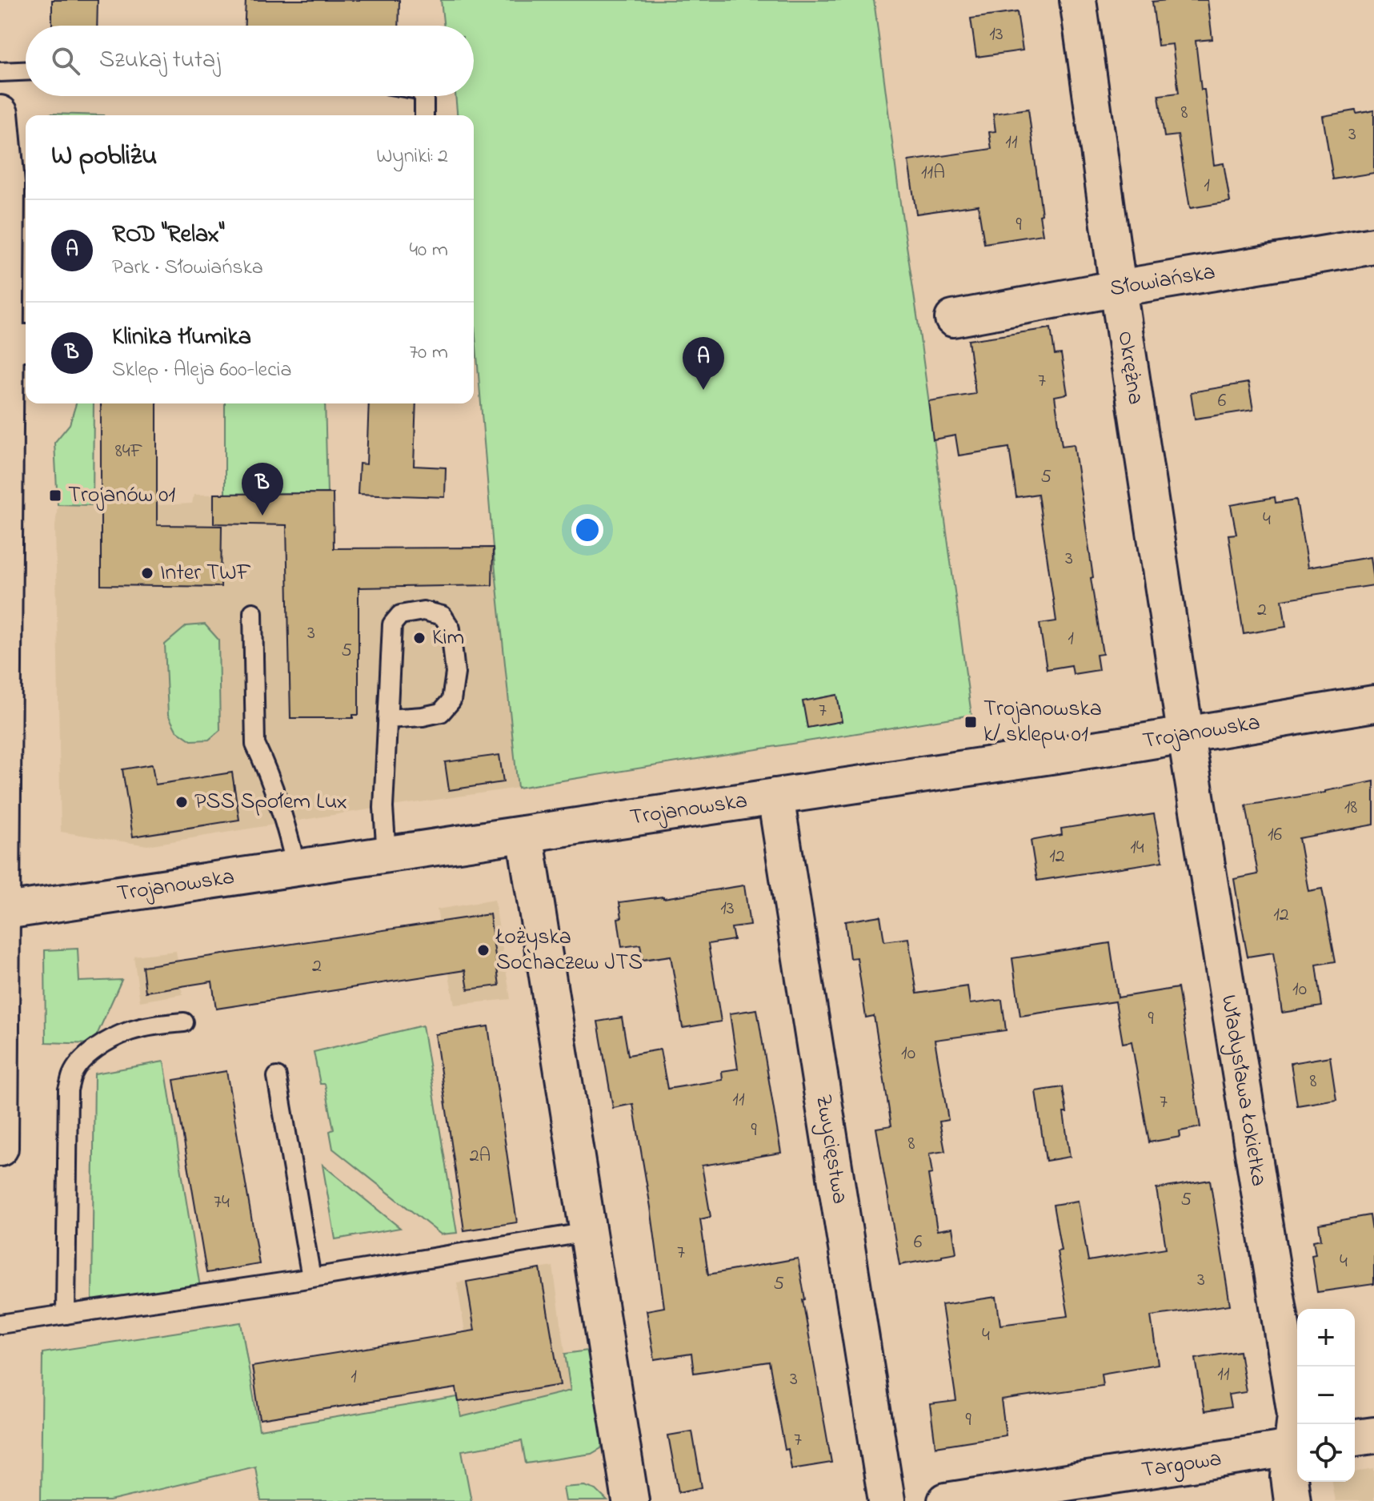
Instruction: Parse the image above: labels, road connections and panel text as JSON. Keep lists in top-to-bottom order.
{
  "streets": {
    "street": [
      "Słowiańska",
      "Okrężna",
      "Trojanowska",
      "Władysława Łokietka",
      "Zwycięstwa",
      "Targowa"
    ]
  },
  "crossings": [
    ["Słowiańska", "Okrężna"],
    ["Okrężna", "Trojanowska"],
    ["Okrężna", "Władysława Łokietka"],
    ["Trojanowska", "Władysława Łokietka"],
    ["Trojanowska", "Zwycięstwa"],
    ["Władysława Łokietka", "Targowa"]
  ],
  "places": {
    "transit": ["Trojanów 01", "Trojanowska k/ sklepu 01"],
    "other": [
      "Inter TWF",
      "Kim",
      "PSS Społem Lux",
      "Łożyska Sochaczew JTS"
    ]
  },
  "house_numbers": [
    "13",
    "8",
    "3",
    "11",
    "11A",
    "1",
    "9",
    "7",
    "6",
    "84F",
    "5",
    "4",
    "3",
    "2",
    "3",
    "1",
    "5",
    "7",
    "18",
    "16",
    "14",
    "12",
    "13",
    "12",
    "2",
    "10",
    "9",
    "10",
    "8",
    "11",
    "7",
    "9",
    "8",
    "2A",
    "5",
    "74",
    "6",
    "7",
    "4",
    "3",
    "5",
    "4",
    "11",
    "1",
    "3",
    "9",
    "7"
  ],
  "page": {
    "search": "Szukaj tutaj",
    "heading": ["W pobliżu", "Wyniki: 2"],
    "list": [
      {
        "mark": "A",
        "name": "ROD \"Relax\"",
        "note": "Park · Słowiańska",
        "value": "40 m"
      },
      {
        "mark": "B",
        "name": "Klinika tłumika",
        "note": "Sklep · Aleja 600-lecia",
        "value": "70 m"
      }
    ],
    "pins": ["A", "B"],
    "map_buttons": ["+", "−"]
  }
}
